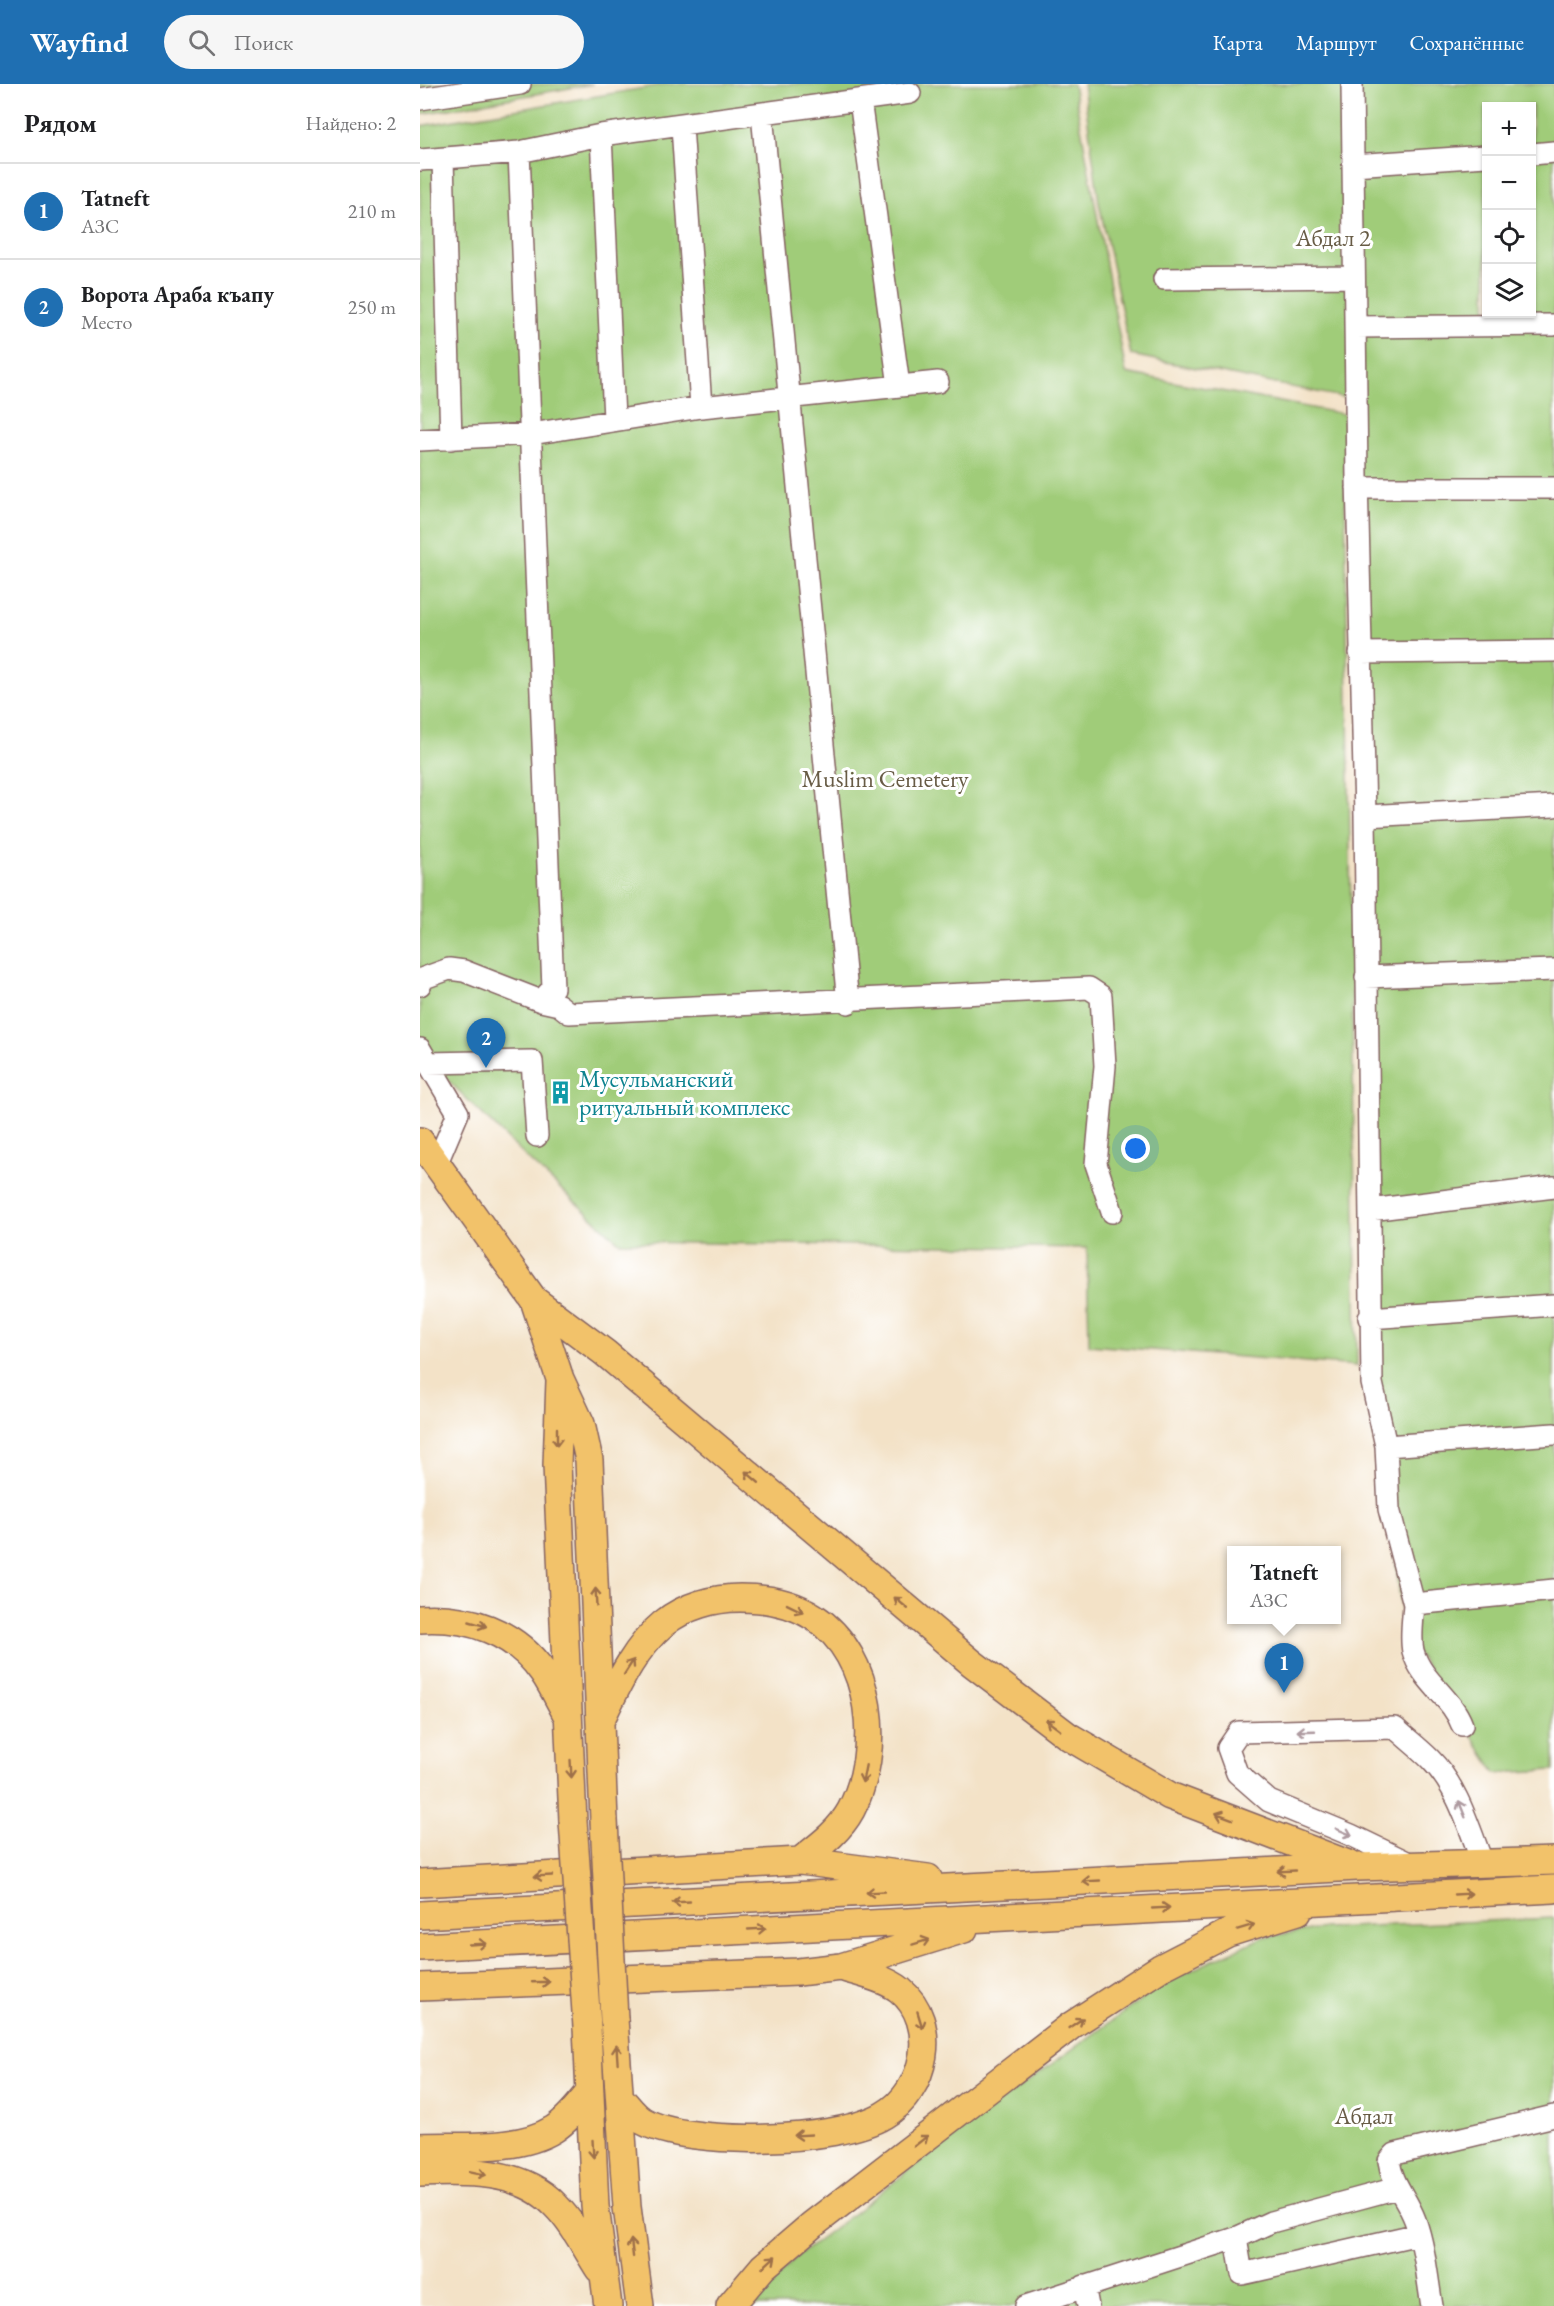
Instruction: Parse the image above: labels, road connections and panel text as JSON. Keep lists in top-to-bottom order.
{
  "parks": ["Абдал 2", "Muslim Cemetery", "Абдал"],
  "places": {
    "building": ["Мусульманский ритуальный комплекс"]
  },
  "page": {
    "header": "Wayfind",
    "search": "Поиск",
    "nav": ["Карта", "Маршрут", "Сохранённые"],
    "heading": ["Рядом", "Найдено: 2"],
    "map_buttons": ["+", "−"],
    "list": [
      {
        "mark": "1",
        "name": "Tatneft",
        "note": "АЗС",
        "value": "210 m"
      },
      {
        "mark": "2",
        "name": "Ворота Араба къапу",
        "note": "Место",
        "value": "250 m"
      }
    ],
    "pins": ["2", "1"],
    "popup": ["Tatneft", "АЗС"]
  }
}
